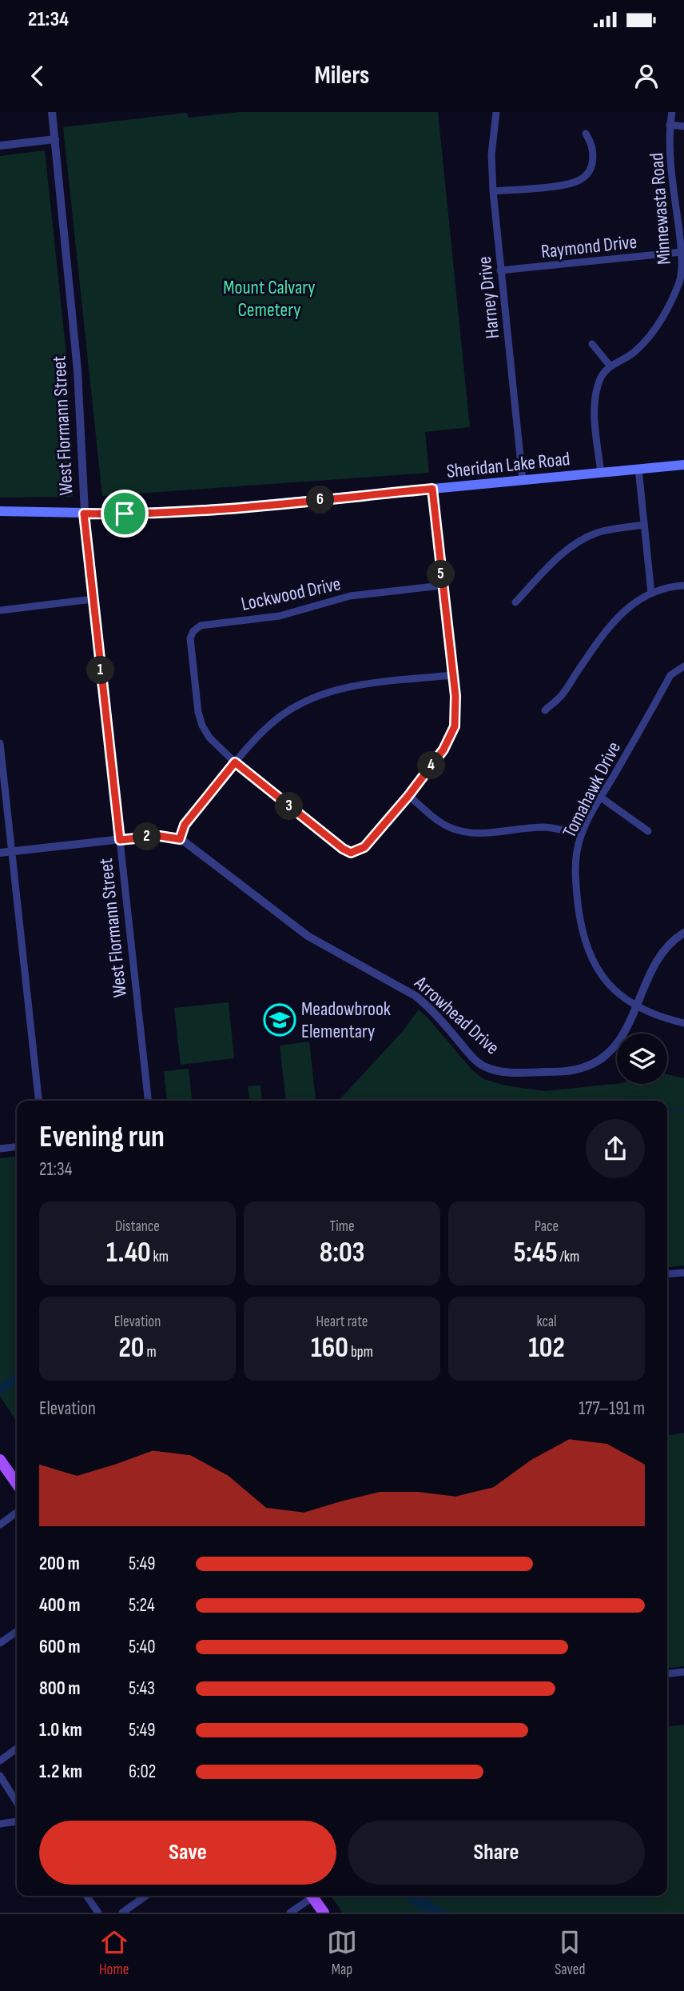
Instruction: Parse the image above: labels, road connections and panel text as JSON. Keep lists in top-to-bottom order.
{
  "streets": {
    "main road": ["Sheridan Lake Road"],
    "street": [
      "Minnewasta Road",
      "Raymond Drive",
      "Harney Drive",
      "West Flormann Street",
      "Lockwood Drive",
      "Tomahawk Drive",
      "Arrowhead Drive"
    ]
  },
  "crossings": [
    ["Minnewasta Road", "Raymond Drive"],
    ["Minnewasta Road", "Sheridan Lake Road"],
    ["Raymond Drive", "Harney Drive"],
    ["Harney Drive", "Sheridan Lake Road"],
    ["West Flormann Street", "Sheridan Lake Road"],
    ["Tomahawk Drive", "Arrowhead Drive"]
  ],
  "parks": ["Mount Calvary Cemetery"],
  "places": {
    "school or university": ["Meadowbrook Elementary"]
  },
  "page": {
    "status": "21:34",
    "header": "Milers",
    "pins": [
      "6",
      "5",
      "1",
      "4",
      "3",
      "2"
    ],
    "heading": ["Evening run", "21:34"],
    "stats": [
      ["Distance", "1.40 km"],
      ["Time", "8:03"],
      ["Pace", "5:45 /km"],
      ["Elevation", "20 m"],
      ["Heart rate", "160 bpm"],
      ["kcal", "102"]
    ],
    "chart": ["Elevation", "177–191 m"],
    "list": [
      {
        "name": "200 m",
        "note": "5:49"
      },
      {
        "name": "400 m",
        "note": "5:24"
      },
      {
        "name": "600 m",
        "note": "5:40"
      },
      {
        "name": "800 m",
        "note": "5:43"
      },
      {
        "name": "1.0 km",
        "note": "5:49"
      },
      {
        "name": "1.2 km",
        "note": "6:02"
      }
    ],
    "buttons": ["Save", "Share"],
    "tabs": ["Home", "Map", "Saved"]
  }
}
